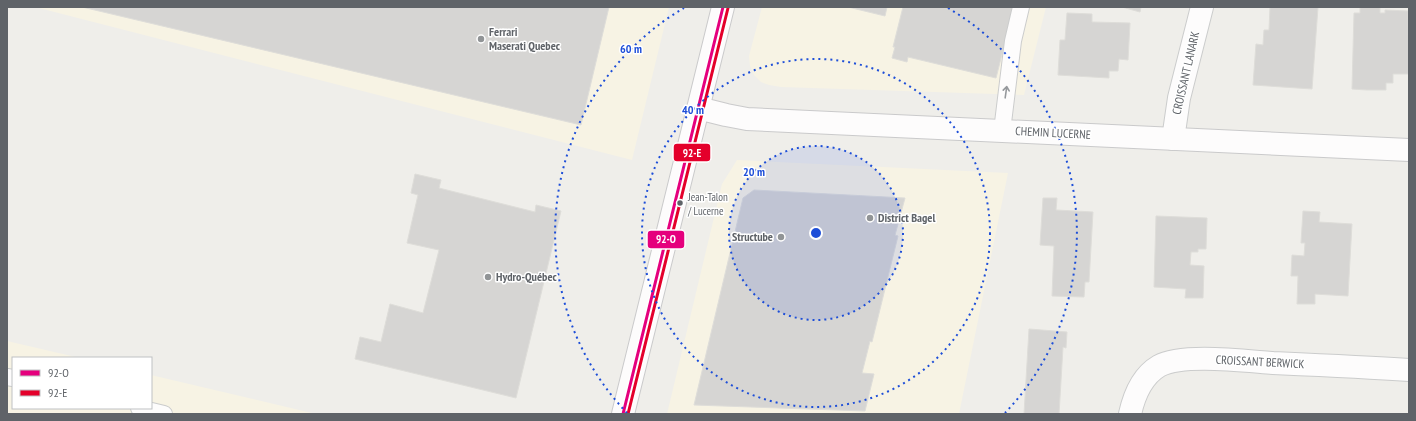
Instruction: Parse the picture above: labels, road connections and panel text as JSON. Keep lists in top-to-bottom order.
{
  "streets": {
    "main road": ["CROISSANT LANARK", "CHEMIN LUCERNE", "CROISSANT BERWICK"]
  },
  "crossings": [
    ["CROISSANT LANARK", "CHEMIN LUCERNE"]
  ],
  "places": [
    "Ferrari Maserati Quebec",
    "Jean-Talon / Lucerne",
    "District Bagel",
    "Structube",
    "Hydro-Québec"
  ],
  "lines": ["transit line 92-O", "transit line 92-E"],
  "legend": ["92-O", "92-E"],
  "rings": ["60 m", "40 m", "20 m"]
}
